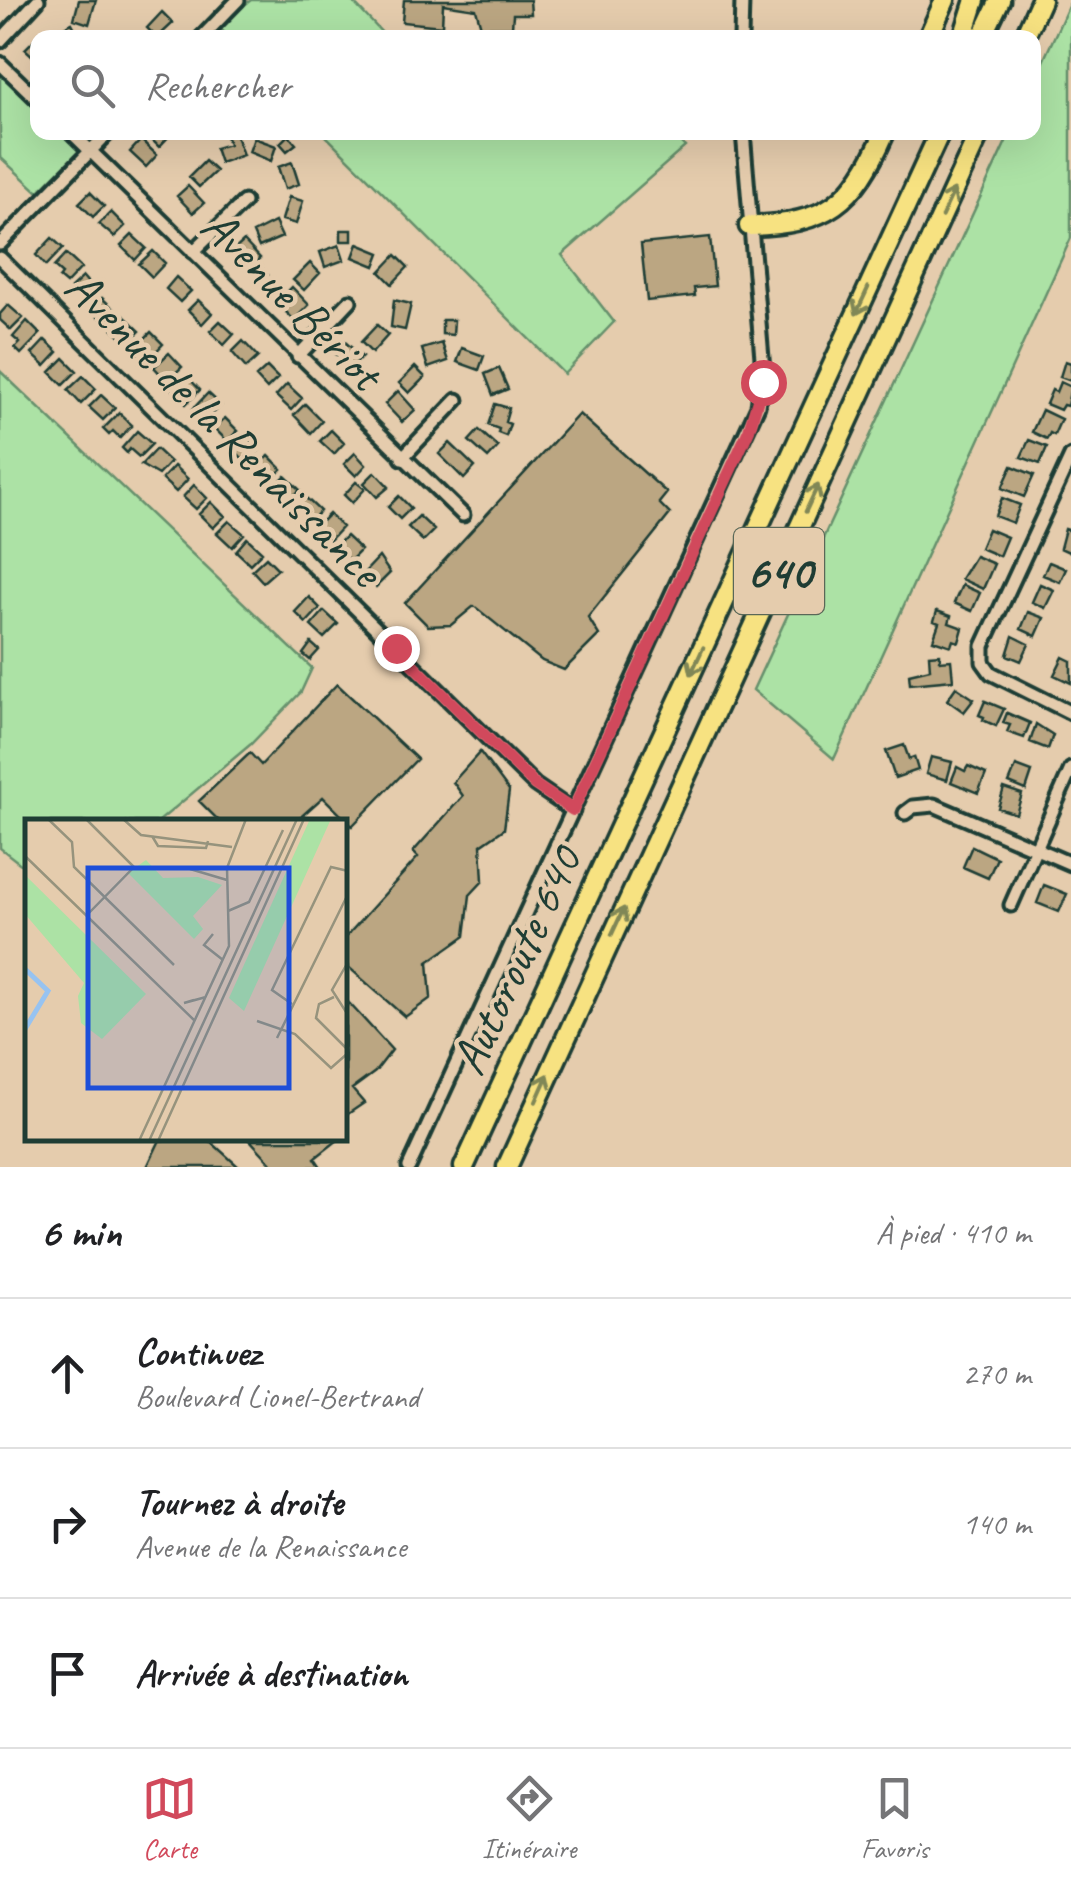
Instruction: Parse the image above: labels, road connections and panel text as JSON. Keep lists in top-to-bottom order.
{
  "streets": {
    "highway": ["640", "Autoroute 640"],
    "street": ["Avenue Bériot", "Avenue de la Renaissance"]
  },
  "page": {
    "search": "Rechercher",
    "heading": ["6 min", "À pied · 410 m"],
    "list": [
      ["Continuez", "Boulevard Lionel-Bertrand", "270 m"],
      ["Tournez à droite", "Avenue de la Renaissance", "140 m"],
      "Arrivée à destination"
    ],
    "nav": ["Carte", "Itinéraire", "Favoris"]
  }
}
